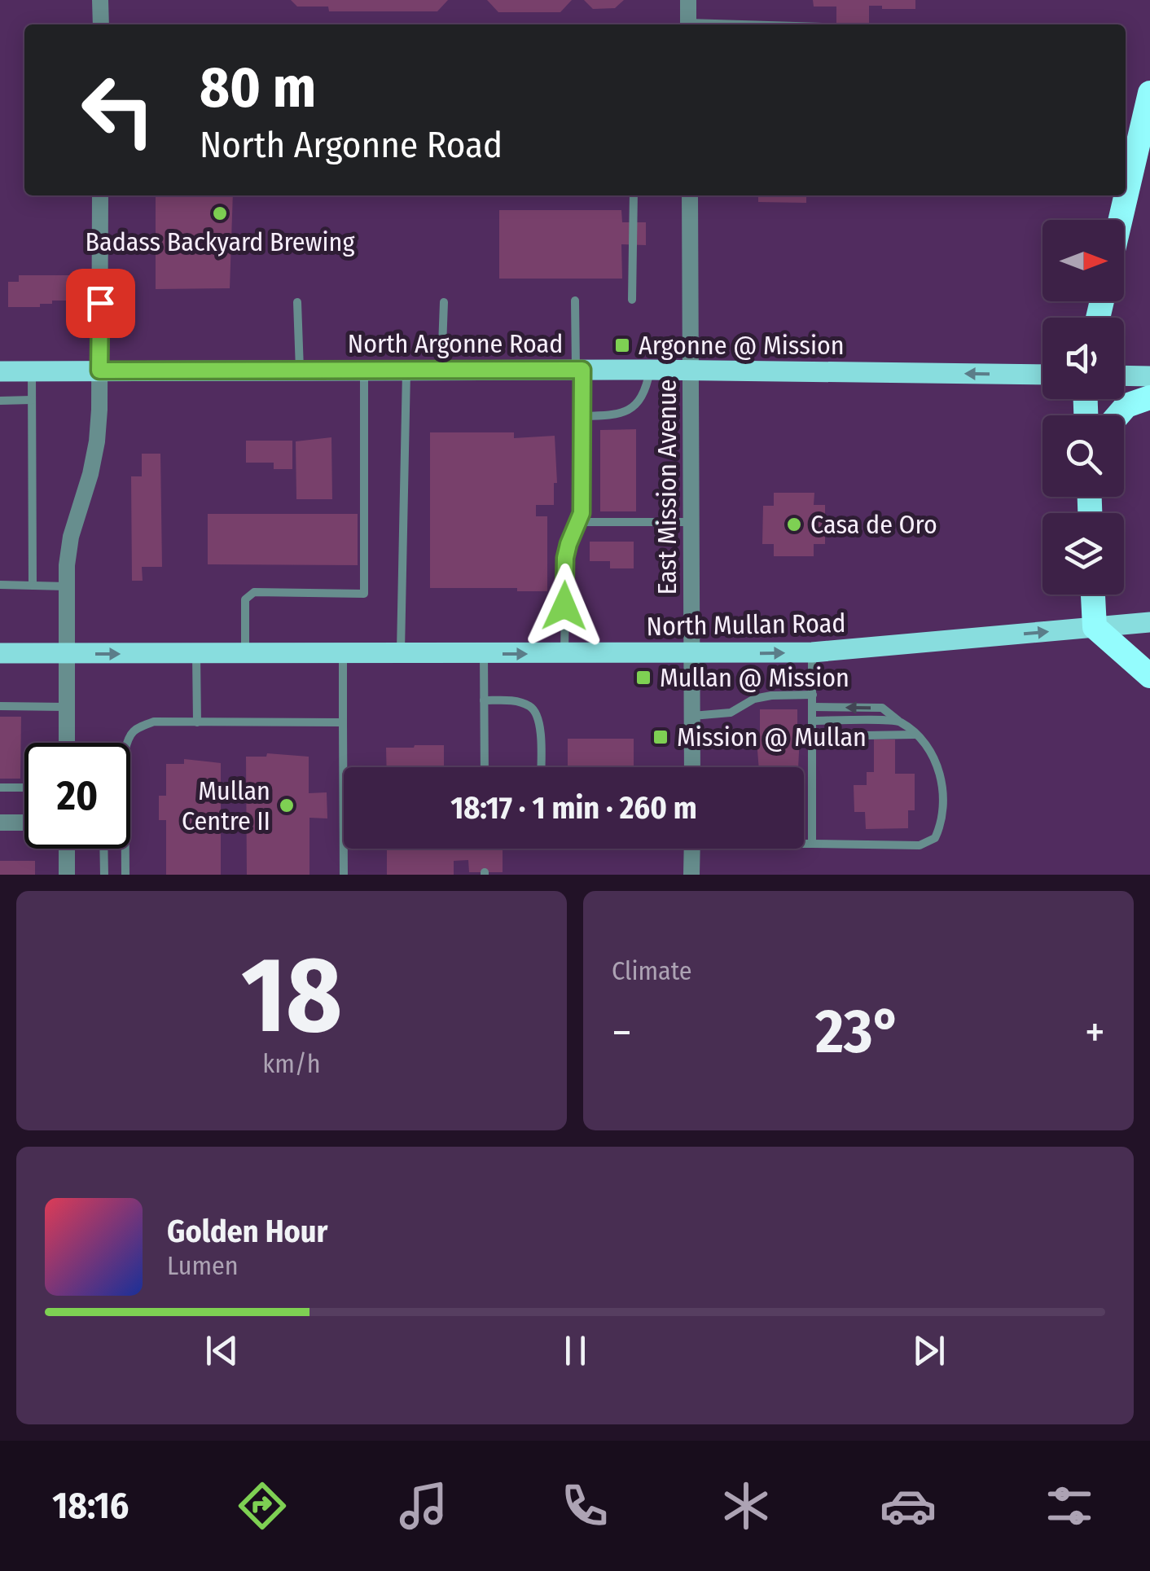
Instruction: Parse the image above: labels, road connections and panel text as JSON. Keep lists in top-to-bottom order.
{
  "streets": {
    "main road": ["North Argonne Road", "North Mullan Road"],
    "street": ["East Mission Avenue"]
  },
  "crossings": [
    ["North Argonne Road", "East Mission Avenue"],
    ["East Mission Avenue", "North Mullan Road"]
  ],
  "one_way": ["North Mullan Road"],
  "places": {
    "other": ["Badass Backyard Brewing", "Casa de Oro", "Mullan Centre II"],
    "transit": ["Argonne @ Mission", "Mullan @ Mission", "Mission @ Mullan"]
  },
  "north": "right",
  "page": {
    "turn": ["80 m", "North Argonne Road"],
    "limit": "20",
    "trip": "18:17 · 1 min · 260 m",
    "tile": [
      ["18", "km/h"],
      "Climate"
    ],
    "heat": ["−", "23°", "+"],
    "song": ["Golden Hour", "Lumen"],
    "tabs": "18:16"
  }
}
